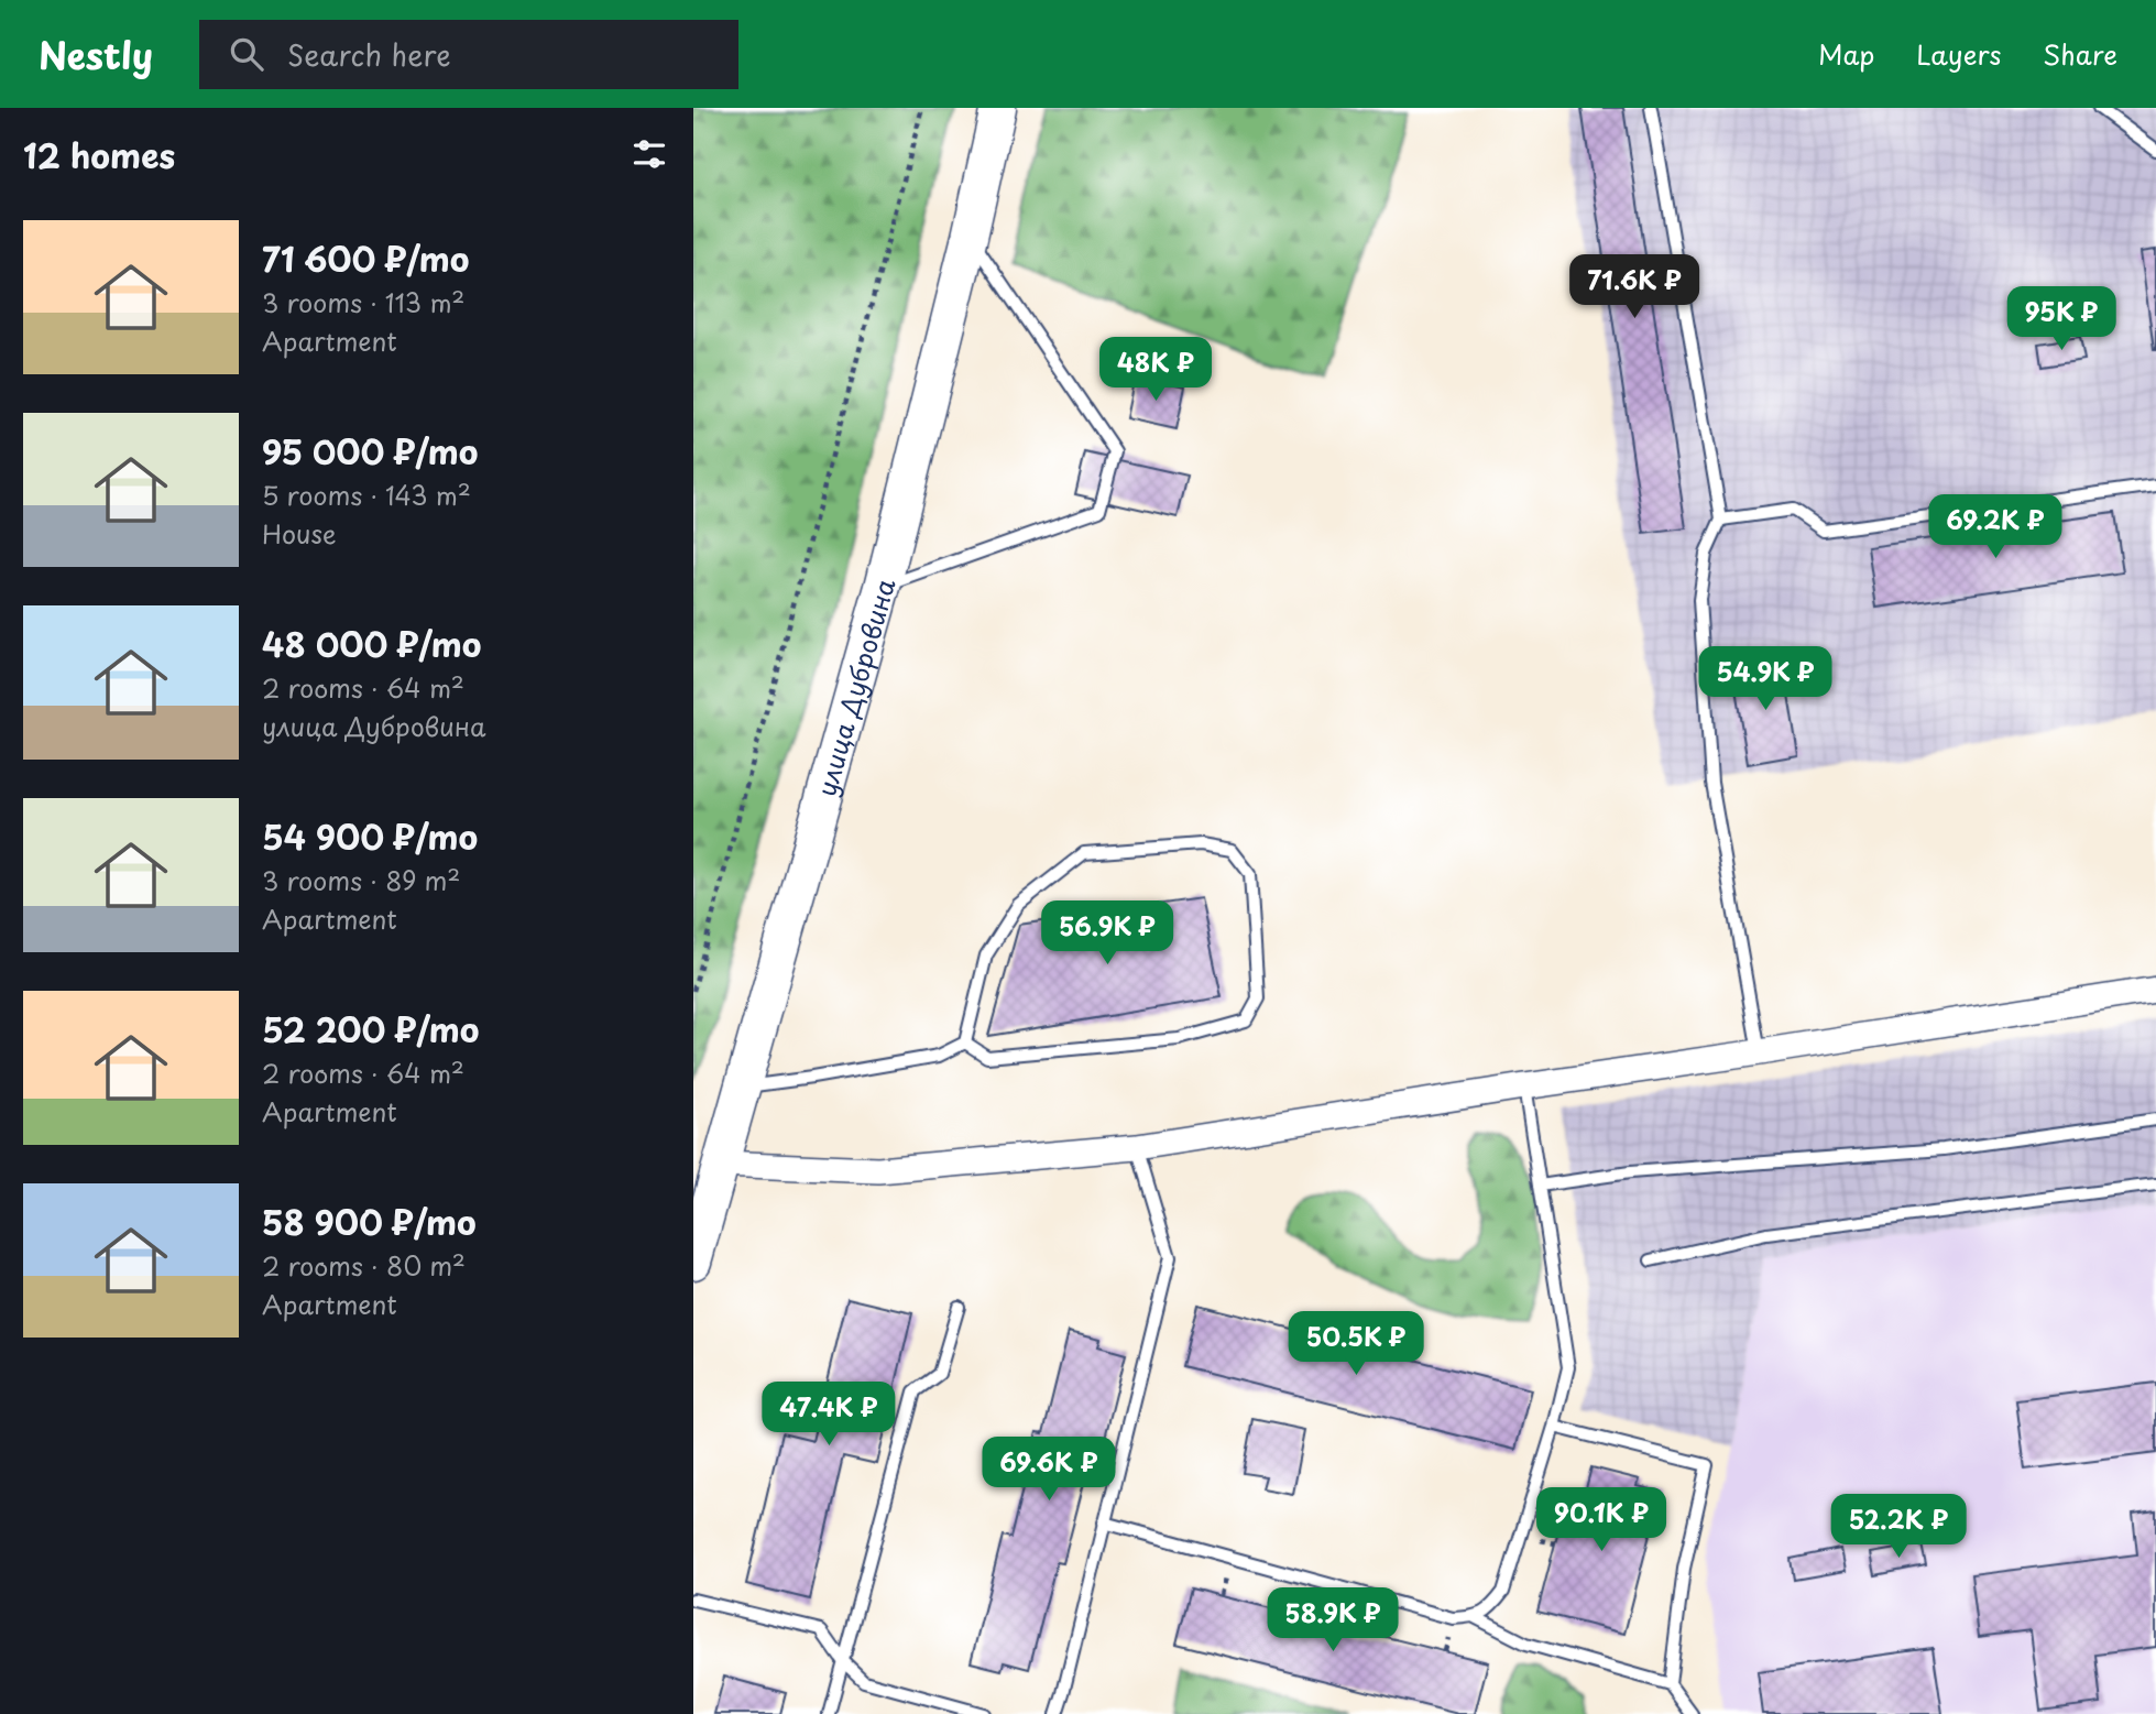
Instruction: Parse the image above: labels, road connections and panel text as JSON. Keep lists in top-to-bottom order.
{
  "streets": {
    "main road": ["улица Дубровина"]
  },
  "page": {
    "header": "Nestly",
    "search": "Search here",
    "nav": ["Map", "Layers", "Share"],
    "heading": "12 homes",
    "list": [
      {
        "name": "71 600 ₽/mo",
        "note": "3 rooms · 113 m² · Apartment"
      },
      {
        "name": "95 000 ₽/mo",
        "note": "5 rooms · 143 m² · House"
      },
      {
        "name": "48 000 ₽/mo",
        "note": "2 rooms · 64 m² · улица Дубровина"
      },
      {
        "name": "54 900 ₽/mo",
        "note": "3 rooms · 89 m² · Apartment"
      },
      {
        "name": "52 200 ₽/mo",
        "note": "2 rooms · 64 m² · Apartment"
      },
      {
        "name": "58 900 ₽/mo",
        "note": "2 rooms · 80 m² · Apartment"
      }
    ],
    "price": [
      "71.6K ₽",
      "95K ₽",
      "48K ₽",
      "69.2K ₽",
      "54.9K ₽",
      "56.9K ₽",
      "50.5K ₽",
      "47.4K ₽",
      "69.6K ₽",
      "90.1K ₽",
      "52.2K ₽",
      "58.9K ₽"
    ]
  }
}
